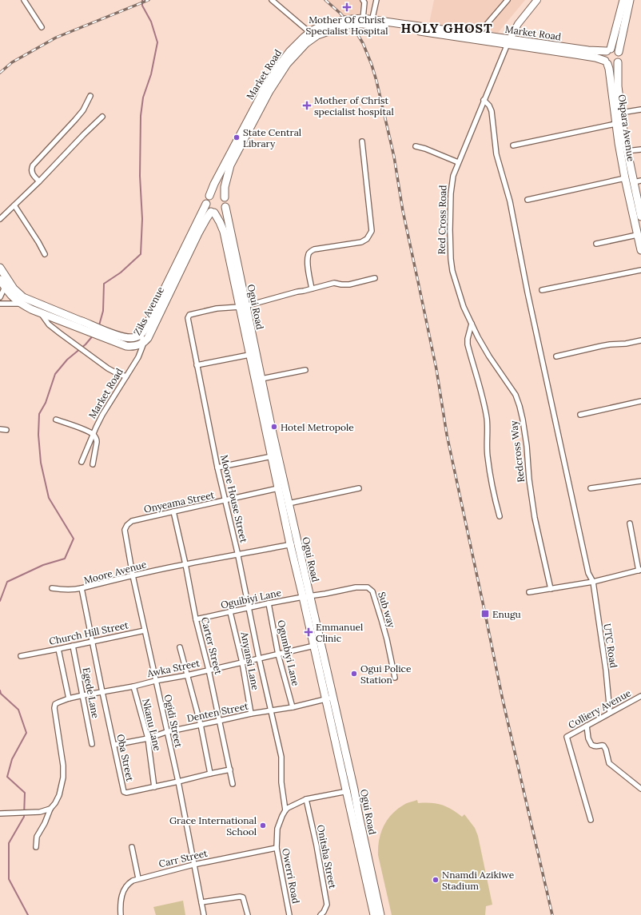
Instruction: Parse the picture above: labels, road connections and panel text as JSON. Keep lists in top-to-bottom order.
{
  "streets": {
    "main road": [
      "Market Road",
      "Okpara Avenue",
      "Ogui Road",
      "Ziks Avenue"
    ],
    "street": [
      "Red Cross Road",
      "Redcross Way",
      "Moore House Street",
      "Onyeama Street",
      "Moore Avenue",
      "Oguibiyi Lane",
      "Sub way",
      "Church Hill Street",
      "Carter Street",
      "UTC Road",
      "Ogumbiyi Lane",
      "Anyansi Lane",
      "Awka Street",
      "Egede Lane",
      "Colliery Avenue",
      "Denten Street",
      "Ogidi Street",
      "Nkanu Lane",
      "Oba Street",
      "Onitsha Street",
      "Carr Street",
      "Owerri Road"
    ]
  },
  "crossings": [
    ["Market Road", "Okpara Avenue"],
    ["Market Road", "Red Cross Road"],
    ["Market Road", "Ogui Road"],
    ["Market Road", "Ziks Avenue"],
    ["Red Cross Road", "Redcross Way"],
    ["Red Cross Road", "UTC Road"],
    ["Ogui Road", "Ziks Avenue"],
    ["Ogui Road", "Moore House Street"],
    ["Ogui Road", "Onyeama Street"],
    ["Ogui Road", "Oguibiyi Lane"],
    ["Ogui Road", "Sub way"],
    ["Ogui Road", "Awka Street"],
    ["Ogui Road", "Denten Street"],
    ["Moore House Street", "Onyeama Street"],
    ["Moore House Street", "Oguibiyi Lane"],
    ["Moore House Street", "Awka Street"],
    ["Moore House Street", "Denten Street"],
    ["Onyeama Street", "Carter Street"],
    ["Onyeama Street", "Ogidi Street"],
    ["Moore Avenue", "Church Hill Street"],
    ["Moore Avenue", "Carter Street"],
    ["Moore Avenue", "Awka Street"],
    ["Moore Avenue", "Ogidi Street"],
    ["Moore Avenue", "Oba Street"],
    ["Oguibiyi Lane", "Sub way"],
    ["Oguibiyi Lane", "Carter Street"],
    ["Oguibiyi Lane", "Ogumbiyi Lane"],
    ["Oguibiyi Lane", "Anyansi Lane"],
    ["Church Hill Street", "Egede Lane"],
    ["Church Hill Street", "Ogidi Street"],
    ["Carter Street", "Awka Street"],
    ["Carter Street", "Denten Street"],
    ["Carter Street", "Oba Street"],
    ["UTC Road", "Colliery Avenue"],
    ["Ogumbiyi Lane", "Awka Street"],
    ["Ogumbiyi Lane", "Denten Street"],
    ["Anyansi Lane", "Awka Street"],
    ["Anyansi Lane", "Denten Street"],
    ["Awka Street", "Egede Lane"],
    ["Awka Street", "Ogidi Street"],
    ["Awka Street", "Nkanu Lane"],
    ["Awka Street", "Oba Street"],
    ["Denten Street", "Ogidi Street"],
    ["Denten Street", "Nkanu Lane"],
    ["Denten Street", "Oba Street"],
    ["Ogidi Street", "Oba Street"],
    ["Ogidi Street", "Carr Street"],
    ["Nkanu Lane", "Oba Street"],
    ["Carr Street", "Owerri Road"]
  ],
  "districts": ["HOLY GHOST"],
  "places": {
    "health": ["Mother Of Christ Specialist Hospital", "Mother of Christ specialist hospital", "Emmanuel Clinic"],
    "other": [
      "State Central Library",
      "Hotel Metropole",
      "Ogui Police Station",
      "Grace International School",
      "Nnamdi Azikiwe Stadium"
    ],
    "transit": ["Enugu"]
  }
}
